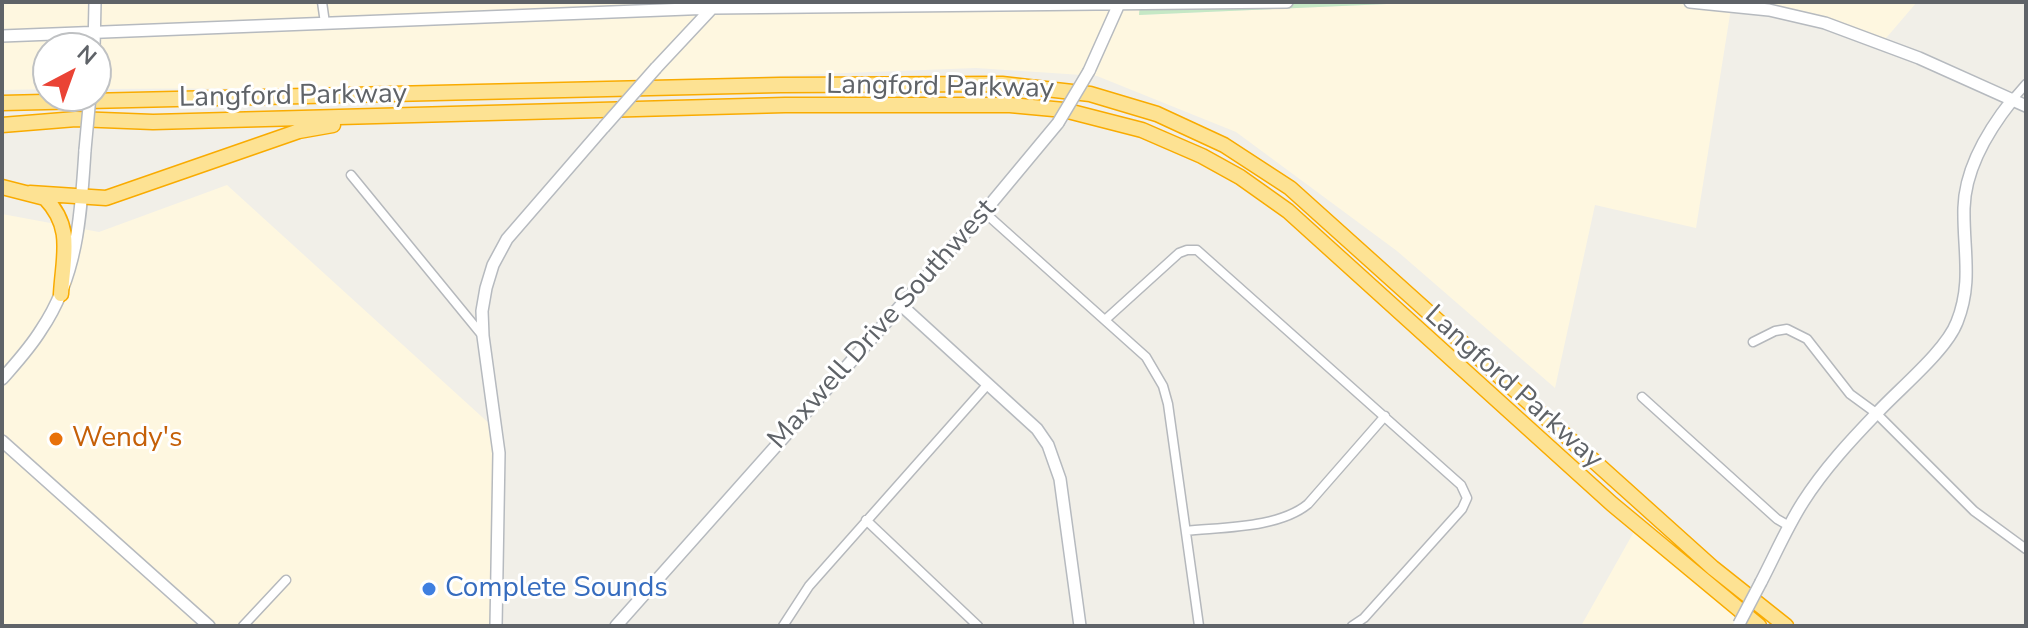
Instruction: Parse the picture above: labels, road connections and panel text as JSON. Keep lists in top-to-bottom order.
{
  "streets": {
    "highway": ["Langford Parkway"],
    "street": ["Maxwell Drive Southwest"]
  },
  "places": ["Wendy's", "Complete Sounds"],
  "north": "top right"
}
